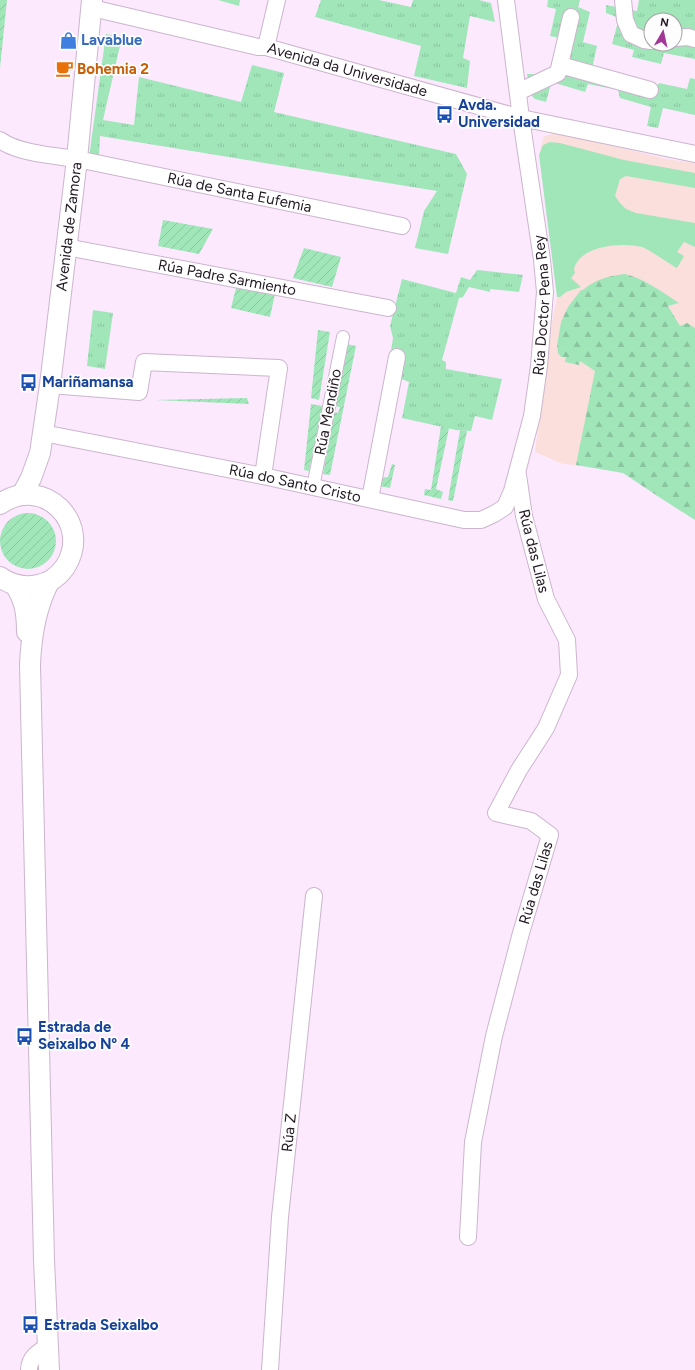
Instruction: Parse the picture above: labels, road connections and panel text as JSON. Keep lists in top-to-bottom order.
{
  "streets": {
    "street": [
      "Avenida da Universidade",
      "Rúa de Santa Eufemia",
      "Avenida de Zamora",
      "Rúa Padre Sarmiento",
      "Rúa Doctor Pena Rey",
      "Rúa Mendiño",
      "Rúa do Santo Cristo",
      "Rúa das Lilas",
      "Rúa Z"
    ]
  },
  "crossings": [
    ["Avenida da Universidade", "Avenida de Zamora"],
    ["Avenida da Universidade", "Rúa Doctor Pena Rey"],
    ["Rúa de Santa Eufemia", "Avenida de Zamora"],
    ["Avenida de Zamora", "Rúa Padre Sarmiento"],
    ["Avenida de Zamora", "Rúa do Santo Cristo"],
    ["Rúa Doctor Pena Rey", "Rúa do Santo Cristo"],
    ["Rúa Doctor Pena Rey", "Rúa das Lilas"],
    ["Rúa Mendiño", "Rúa do Santo Cristo"],
    ["Rúa do Santo Cristo", "Rúa das Lilas"]
  ],
  "places": {
    "shop": ["Lavablue"],
    "cafe": ["Bohemia 2"],
    "bus stop": [
      "Avda. Universidad",
      "Mariñamansa",
      "Estrada de Seixalbo Nº 4",
      "Estrada Seixalbo"
    ]
  },
  "north": "top"
}
